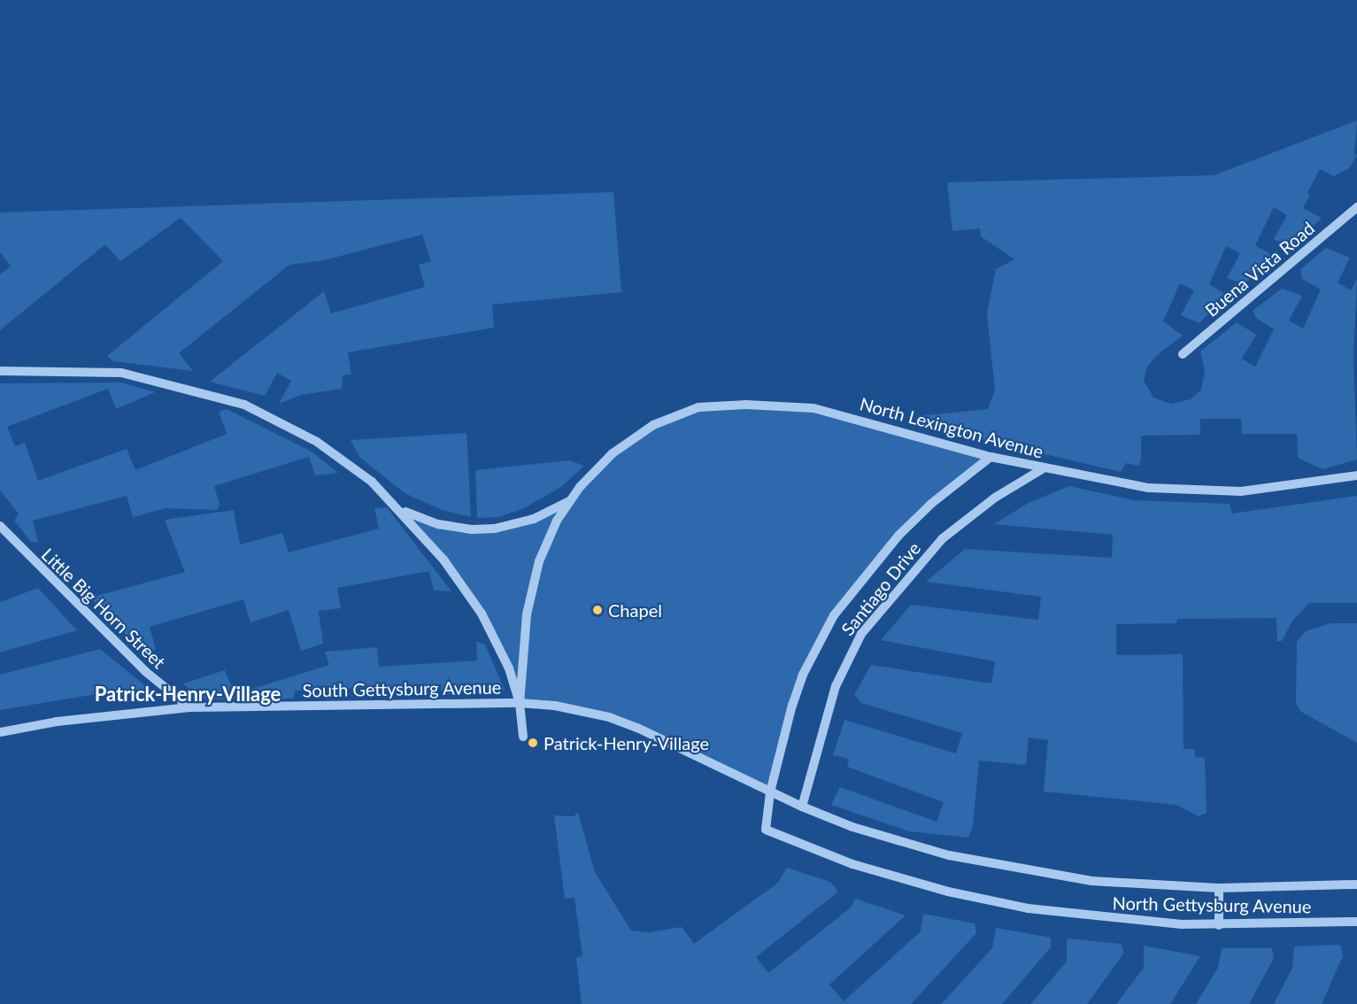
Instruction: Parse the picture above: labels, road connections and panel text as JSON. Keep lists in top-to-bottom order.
{
  "streets": {
    "street": [
      "Buena Vista Road",
      "North Lexington Avenue",
      "Santiago Drive",
      "Little Big Horn Street",
      "South Gettysburg Avenue",
      "North Gettysburg Avenue"
    ]
  },
  "crossings": [
    ["North Lexington Avenue", "Santiago Drive"],
    ["North Lexington Avenue", "South Gettysburg Avenue"],
    ["North Lexington Avenue", "North Gettysburg Avenue"],
    ["Santiago Drive", "North Gettysburg Avenue"],
    ["Little Big Horn Street", "South Gettysburg Avenue"],
    ["South Gettysburg Avenue", "North Gettysburg Avenue"]
  ],
  "districts": ["Patrick-Henry-Village"],
  "places": ["Chapel", "Patrick-Henry-Village"]
}
